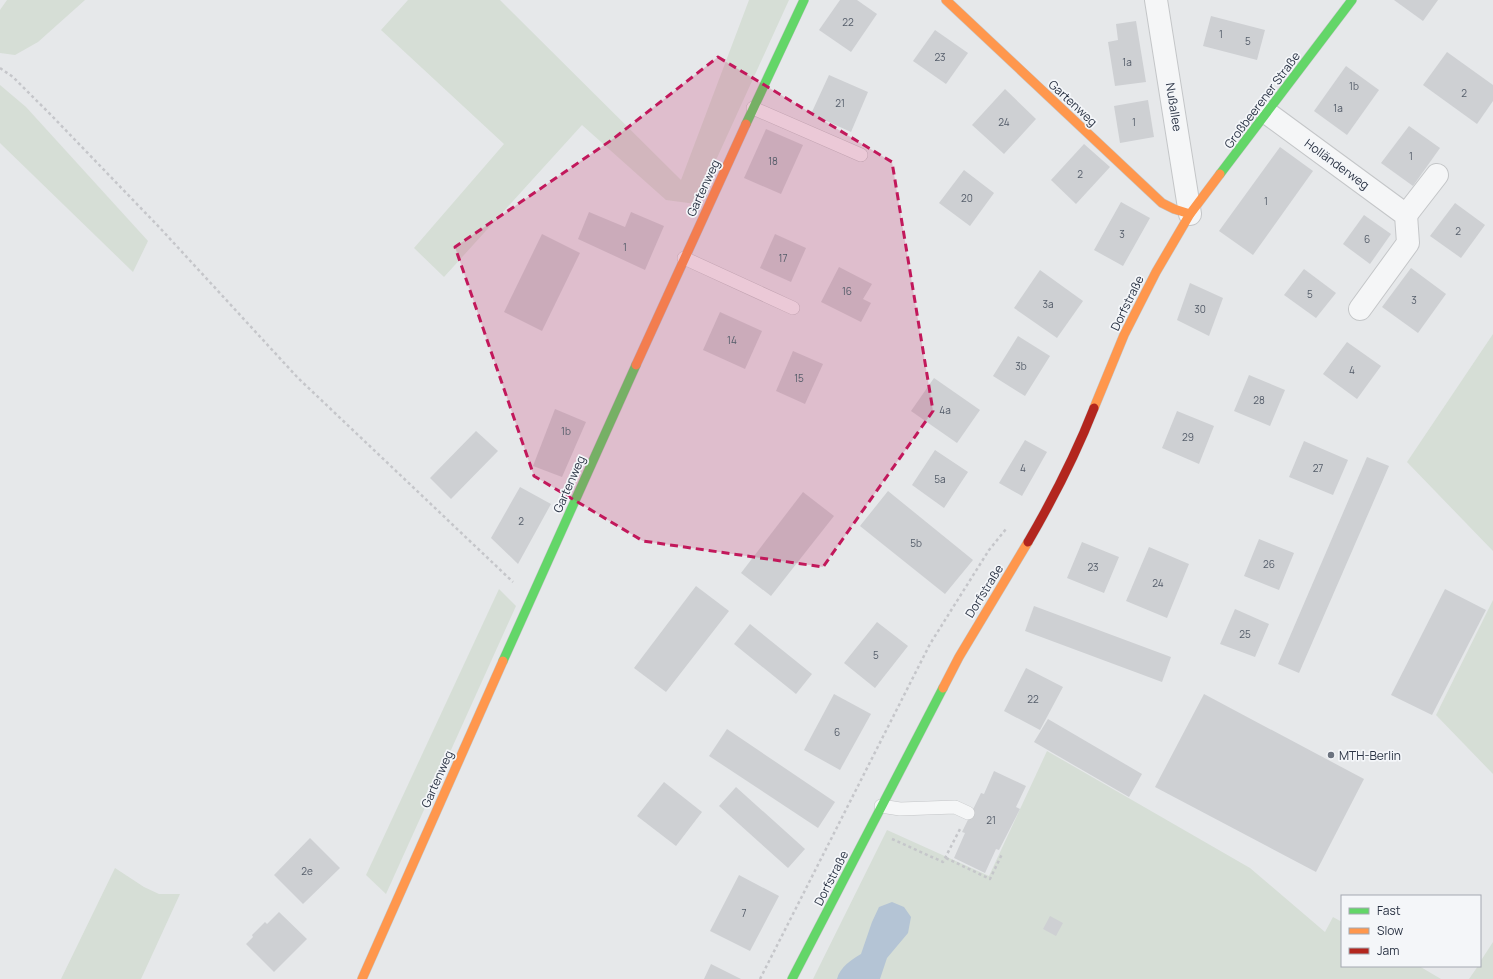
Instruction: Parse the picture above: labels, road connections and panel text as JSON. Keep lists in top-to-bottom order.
{
  "streets": {
    "street": [
      "Großbeerener Straße",
      "Gartenweg",
      "Nußallee",
      "Holländerweg",
      "Dorfstraße"
    ]
  },
  "crossings": [
    ["Großbeerener Straße", "Gartenweg"],
    ["Großbeerener Straße", "Nußallee"],
    ["Großbeerener Straße", "Holländerweg"],
    ["Großbeerener Straße", "Dorfstraße"],
    ["Gartenweg", "Nußallee"],
    ["Gartenweg", "Dorfstraße"],
    ["Nußallee", "Dorfstraße"]
  ],
  "places": ["MTH-Berlin"],
  "house_numbers": [
    "22",
    "1",
    "5",
    "23",
    "1a",
    "1b",
    "2",
    "21",
    "1a",
    "24",
    "1",
    "1",
    "18",
    "2",
    "20",
    "1",
    "2",
    "3",
    "6",
    "1",
    "17",
    "16",
    "5",
    "3",
    "3a",
    "30",
    "14",
    "3b",
    "4",
    "15",
    "28",
    "4a",
    "1b",
    "29",
    "4",
    "27",
    "5a",
    "2",
    "5b",
    "26",
    "23",
    "24",
    "25",
    "5",
    "22",
    "6",
    "21",
    "2e",
    "7"
  ],
  "legend": ["Fast", "Slow", "Jam"]
}
